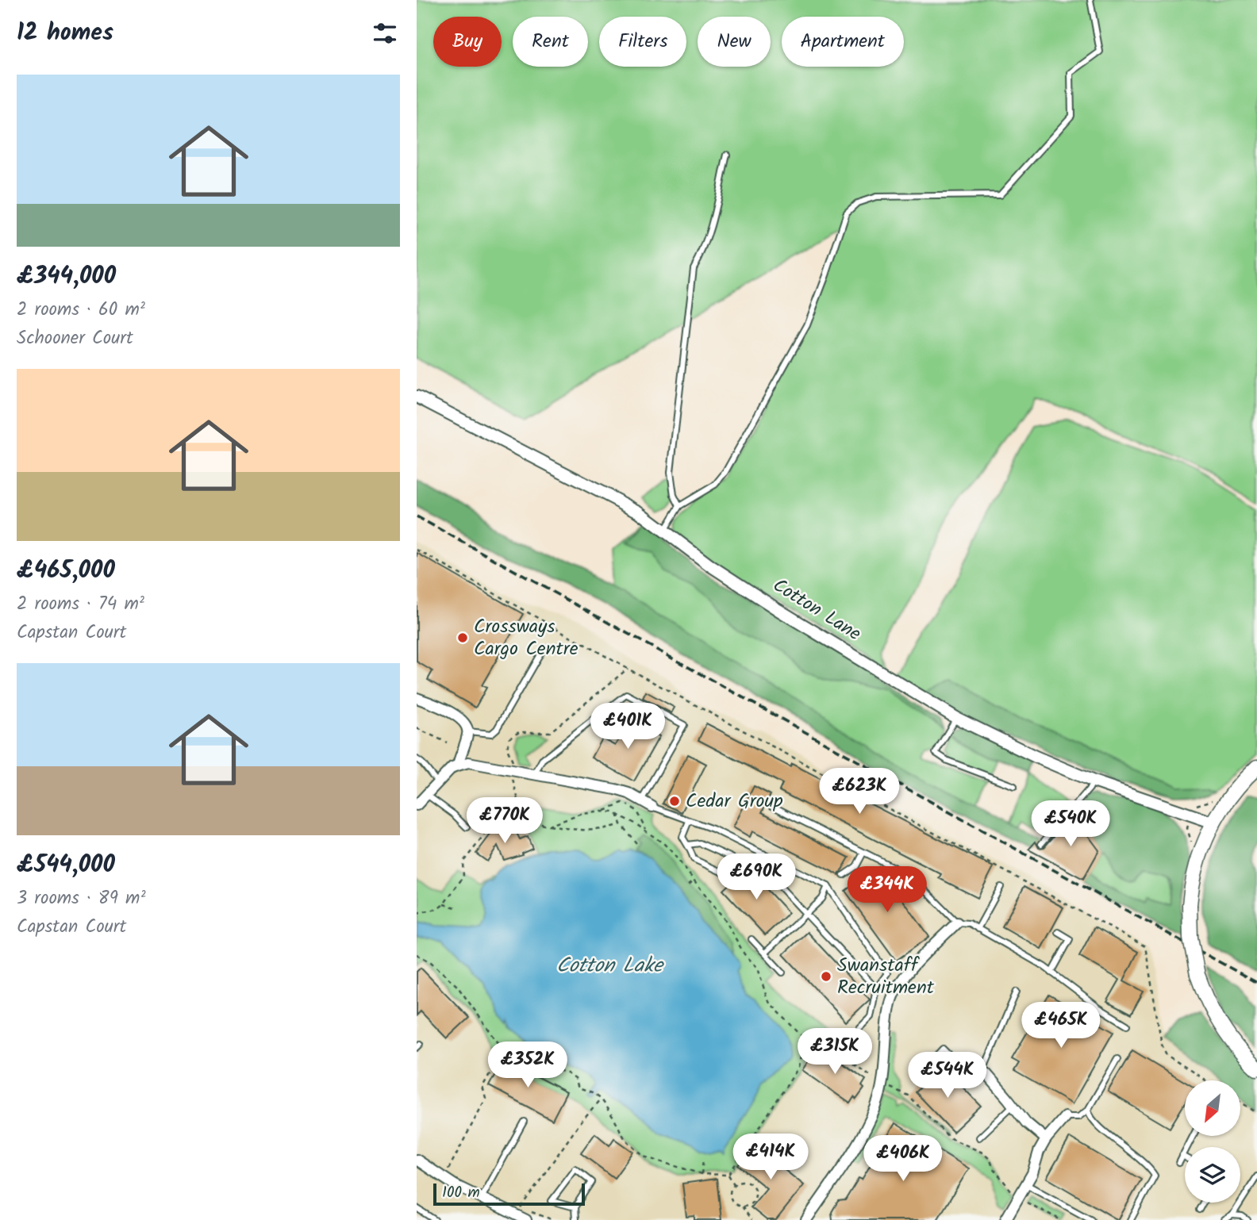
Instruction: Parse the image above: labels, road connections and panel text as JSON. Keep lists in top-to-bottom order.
{
  "streets": {
    "street": ["Cotton Lane"]
  },
  "water": ["Cotton Lake"],
  "places": ["Crossways Cargo Centre", "Cedar Group", "Swanstaff Recruitment"],
  "scale_bar": "100 m",
  "north": "bottom left",
  "page": {
    "heading": "12 homes",
    "chip": [
      "Buy",
      "Rent",
      "Filters",
      "New",
      "Apartment"
    ],
    "list": [
      {
        "name": "£344,000",
        "note": "2 rooms · 60 m² · Schooner Court"
      },
      {
        "name": "£465,000",
        "note": "2 rooms · 74 m² · Capstan Court"
      },
      {
        "name": "£544,000",
        "note": "3 rooms · 89 m² · Capstan Court"
      }
    ],
    "price": [
      "£401K",
      "£623K",
      "£770K",
      "£540K",
      "£690K",
      "£344K",
      "£465K",
      "£315K",
      "£352K",
      "£544K",
      "£414K",
      "£406K"
    ],
    "scale": "100 m"
  }
}
